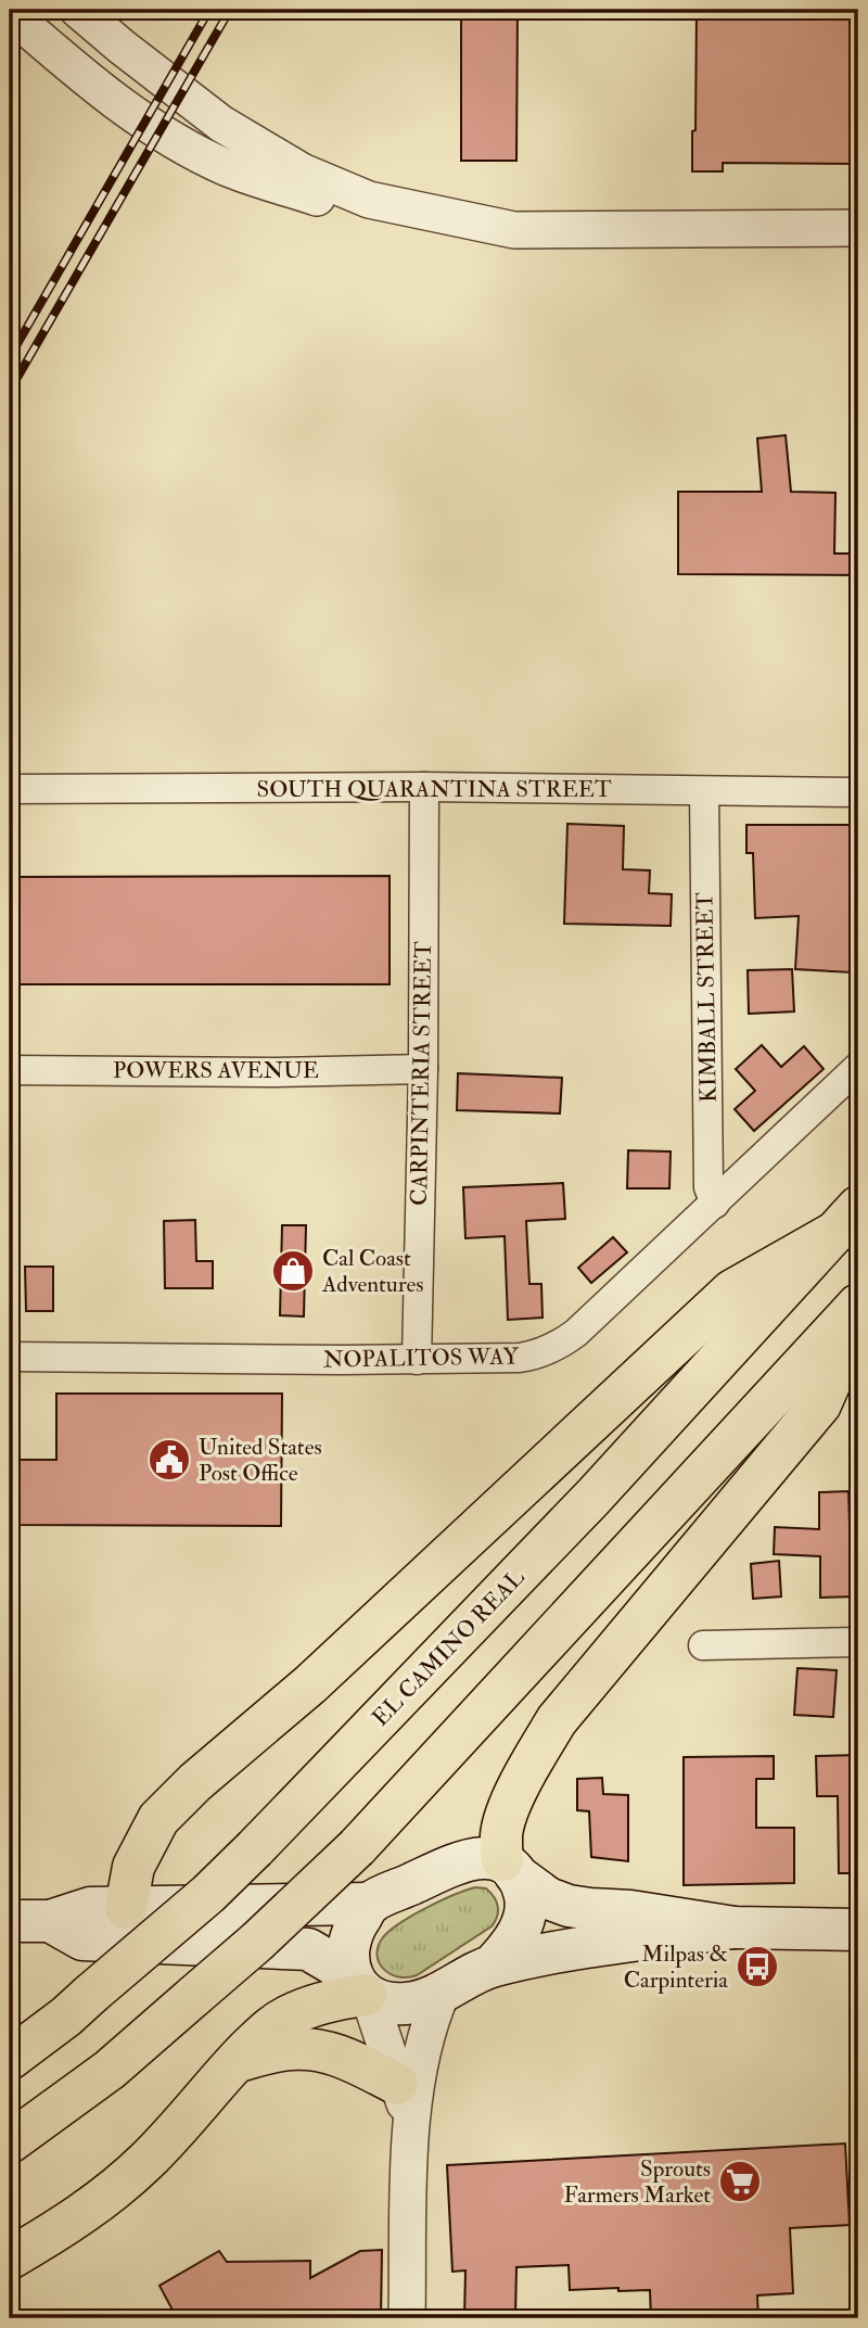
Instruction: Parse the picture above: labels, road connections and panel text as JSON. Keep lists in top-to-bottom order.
{
  "streets": {
    "highway": ["EL CAMINO REAL"],
    "street": [
      "SOUTH QUARANTINA STREET",
      "KIMBALL STREET",
      "POWERS AVENUE",
      "CARPINTERIA STREET",
      "NOPALITOS WAY"
    ]
  },
  "crossings": [
    ["SOUTH QUARANTINA STREET", "KIMBALL STREET"],
    ["SOUTH QUARANTINA STREET", "CARPINTERIA STREET"],
    ["KIMBALL STREET", "NOPALITOS WAY"],
    ["POWERS AVENUE", "CARPINTERIA STREET"],
    ["CARPINTERIA STREET", "NOPALITOS WAY"]
  ],
  "places": {
    "shop": ["Cal Coast Adventures"],
    "public building": ["United States Post Office"],
    "bus stop": ["Milpas & Carpinteria"],
    "supermarket": ["Sprouts Farmers Market"]
  }
}
